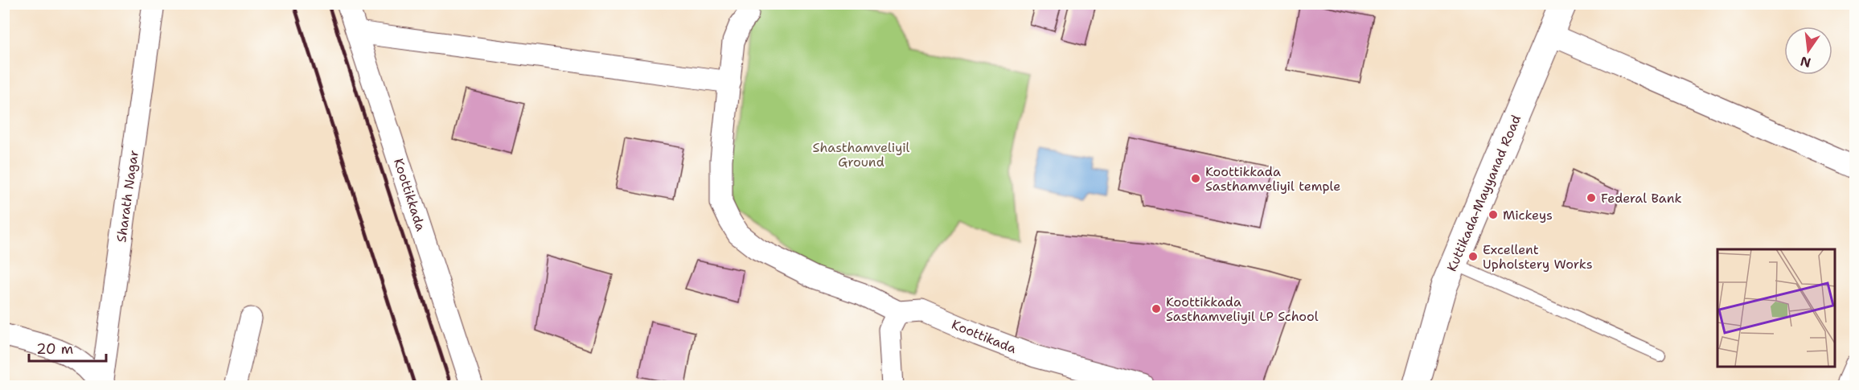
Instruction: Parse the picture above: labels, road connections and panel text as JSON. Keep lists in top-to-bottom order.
{
  "streets": {
    "main road": ["Kuttikada-Mayyanad Road"],
    "street": ["Koottikkada", "Sharath Nagar", "Koottikada"]
  },
  "parks": ["Shasthamveliyil Ground"],
  "places": [
    "Koottikkada Sasthamveliyil temple",
    "Federal Bank",
    "Mickeys",
    "Excellent Upholstery Works",
    "Koottikkada Sasthamveliyil LP School"
  ],
  "scale_bar": "20 m",
  "north": "bottom"
}
